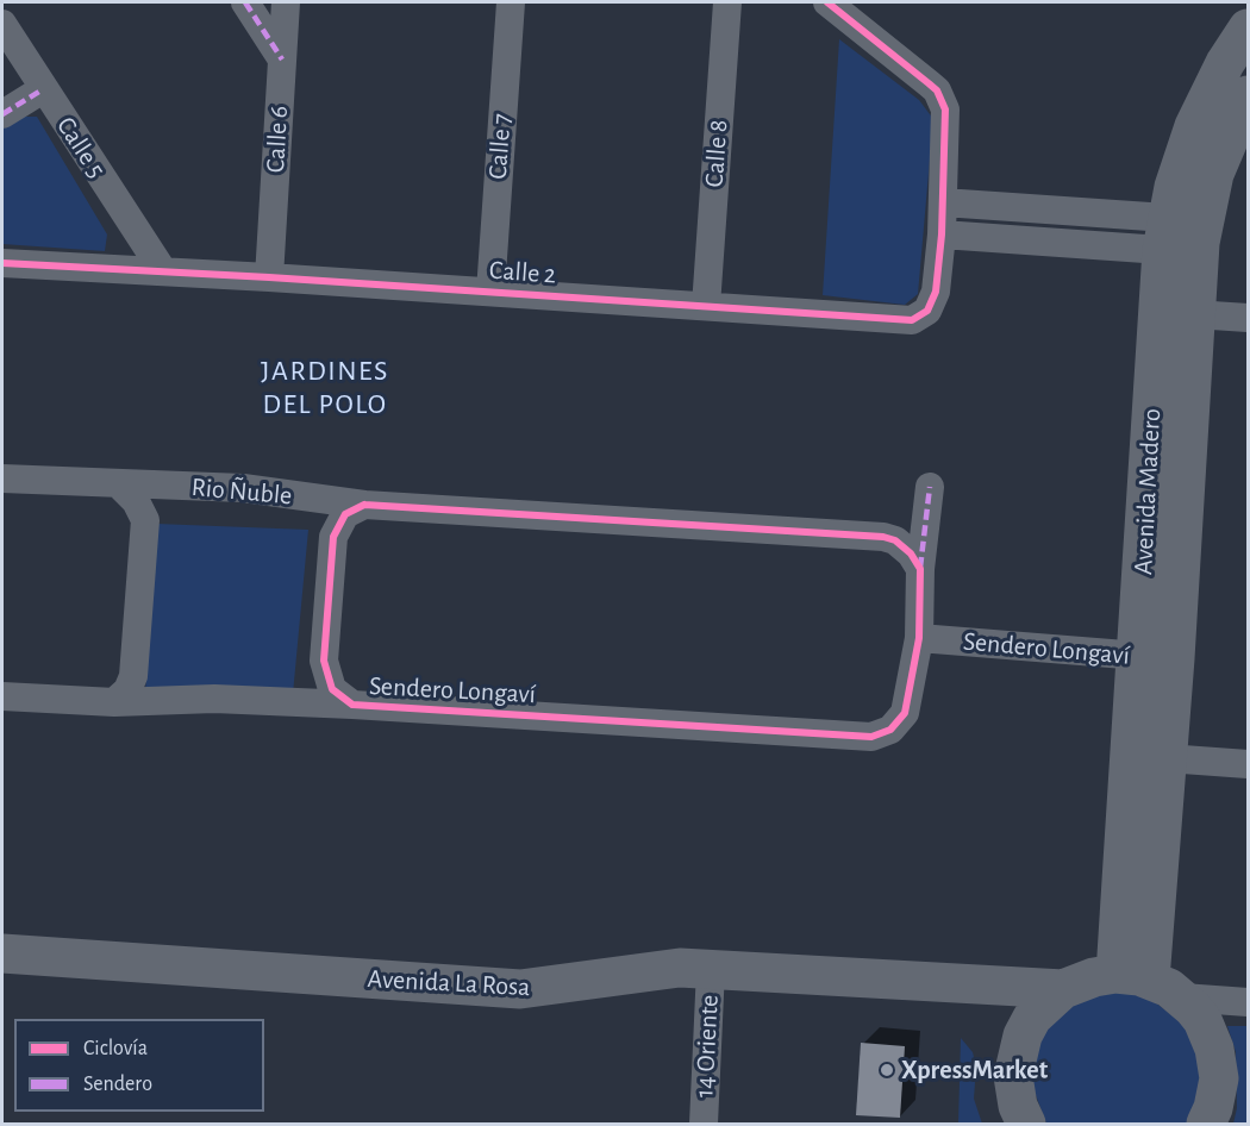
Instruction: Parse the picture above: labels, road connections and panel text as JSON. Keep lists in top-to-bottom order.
{
  "streets": {
    "street": [
      "Calle 6",
      "Calle 7",
      "Calle 5",
      "Calle 8",
      "Calle 2",
      "Rio Ñuble",
      "Avenida Madero",
      "Sendero Longaví",
      "Avenida La Rosa",
      "14 Oriente"
    ]
  },
  "crossings": [
    ["Calle 6", "Calle 2"],
    ["Calle 7", "Calle 2"],
    ["Calle 5", "Calle 2"],
    ["Calle 8", "Calle 2"],
    ["Rio Ñuble", "Sendero Longaví"],
    ["Avenida Madero", "Sendero Longaví"],
    ["Avenida La Rosa", "14 Oriente"]
  ],
  "districts": ["JARDINES DEL POLO"],
  "places": ["XpressMarket"],
  "legend": ["Ciclovía", "Sendero"]
}
